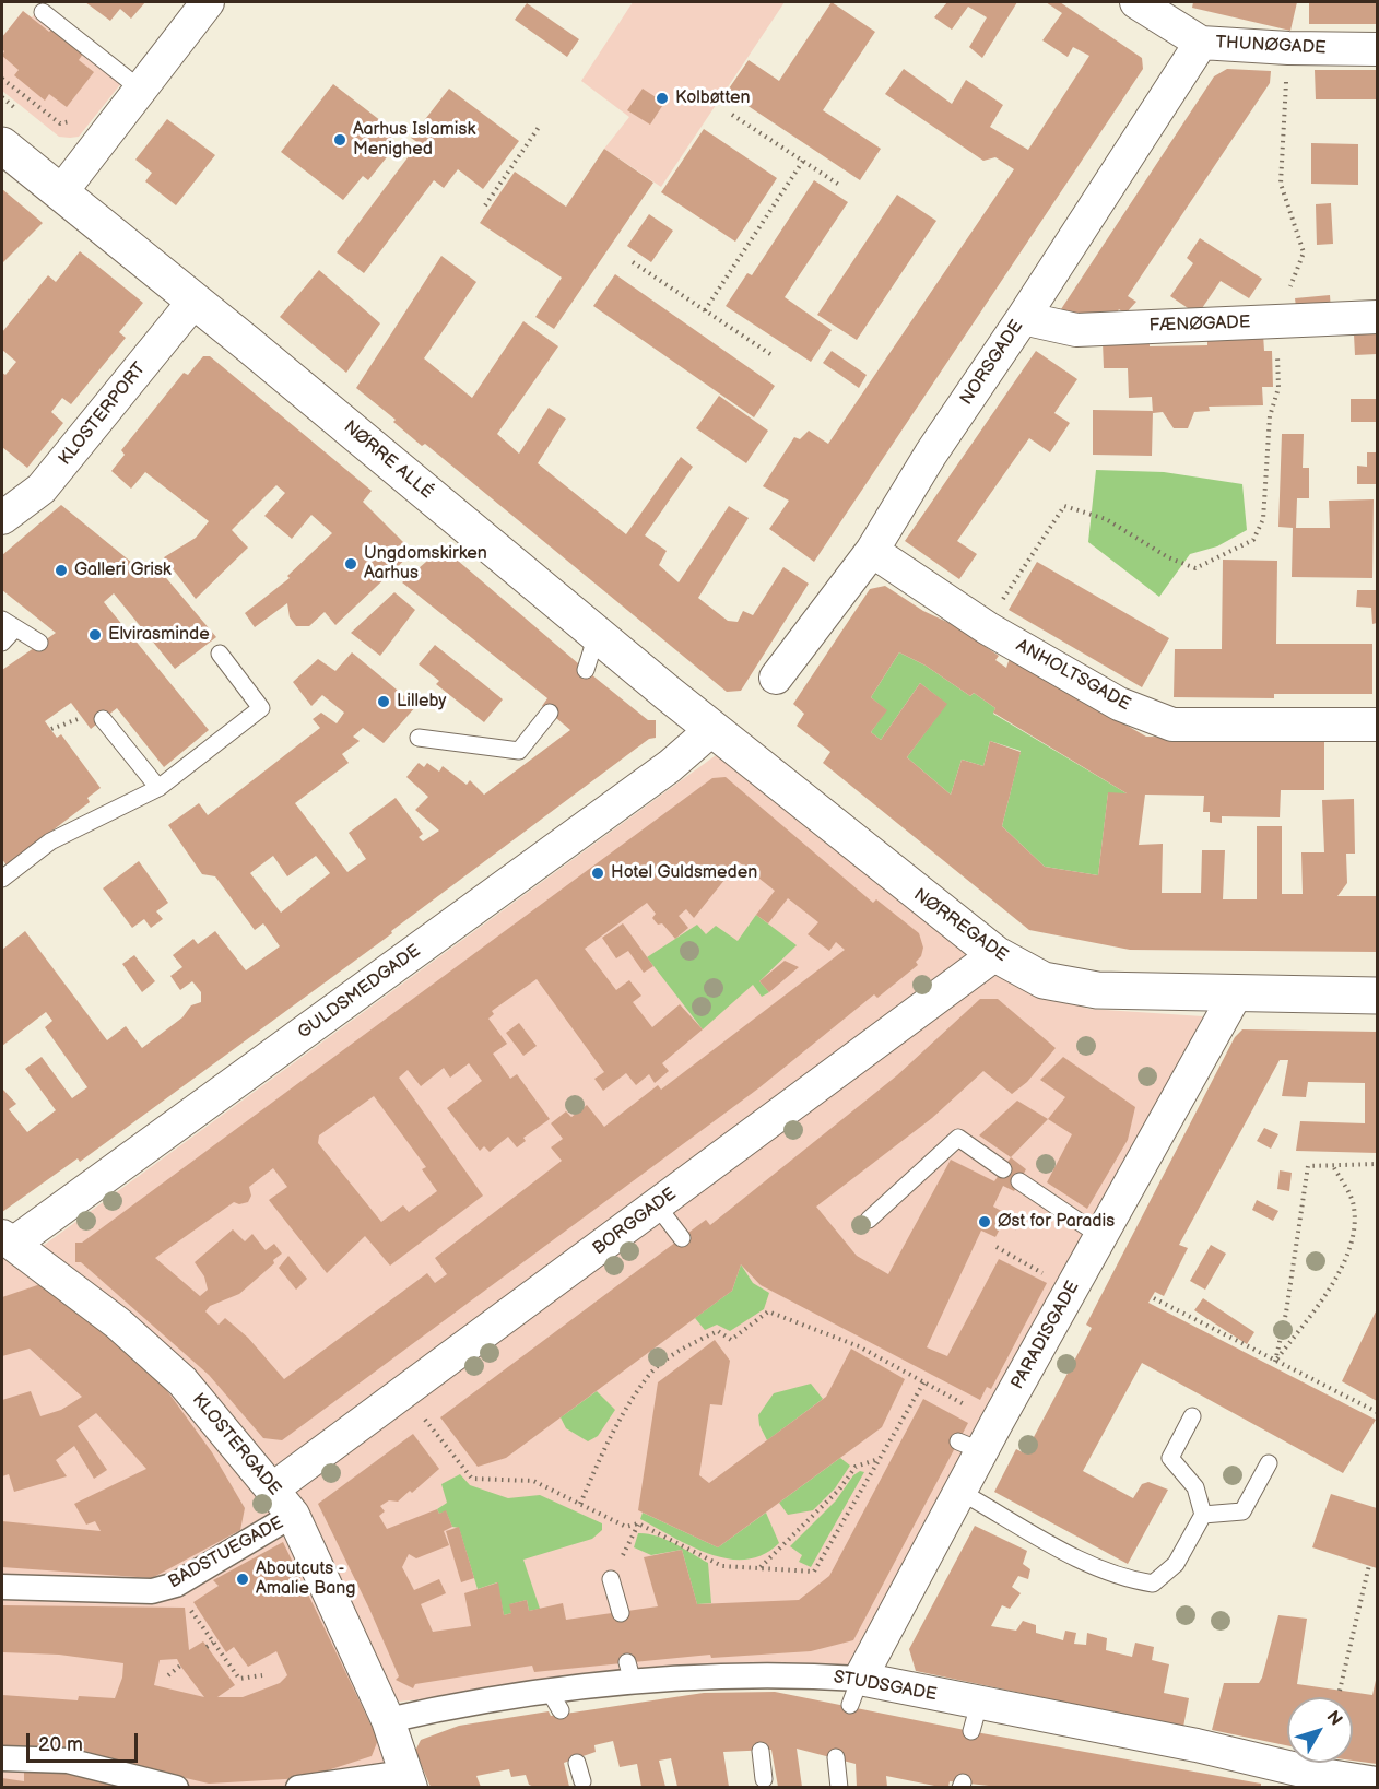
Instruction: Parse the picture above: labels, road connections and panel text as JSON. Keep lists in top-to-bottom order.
{
  "streets": {
    "street": [
      "THUNØGADE",
      "FÆNØGADE",
      "NORSGADE",
      "KLOSTERPORT",
      "NØRRE ALLÉ",
      "ANHOLTSGADE",
      "NØRREGADE",
      "GULDSMEDGADE",
      "BORGGADE",
      "PARADISGADE",
      "KLOSTERGADE",
      "BADSTUEGADE",
      "STUDSGADE"
    ]
  },
  "crossings": [
    ["THUNØGADE", "NORSGADE"],
    ["FÆNØGADE", "NORSGADE"],
    ["NORSGADE", "ANHOLTSGADE"],
    ["KLOSTERPORT", "NØRRE ALLÉ"],
    ["NØRRE ALLÉ", "NØRREGADE"],
    ["NØRRE ALLÉ", "GULDSMEDGADE"],
    ["NØRREGADE", "GULDSMEDGADE"],
    ["NØRREGADE", "BORGGADE"],
    ["NØRREGADE", "PARADISGADE"],
    ["GULDSMEDGADE", "KLOSTERGADE"],
    ["BORGGADE", "KLOSTERGADE"],
    ["PARADISGADE", "STUDSGADE"],
    ["KLOSTERGADE", "BADSTUEGADE"],
    ["KLOSTERGADE", "STUDSGADE"]
  ],
  "places": [
    "Kolbøtten",
    "Aarhus Islamisk Menighed",
    "Ungdomskirken Aarhus",
    "Galleri Grisk",
    "Elvirasminde",
    "Lilleby",
    "Hotel Guldsmeden",
    "Øst for Paradis",
    "Aboutcuts - Amalie Bang"
  ],
  "scale_bar": "20 m",
  "north": "top right"
}
